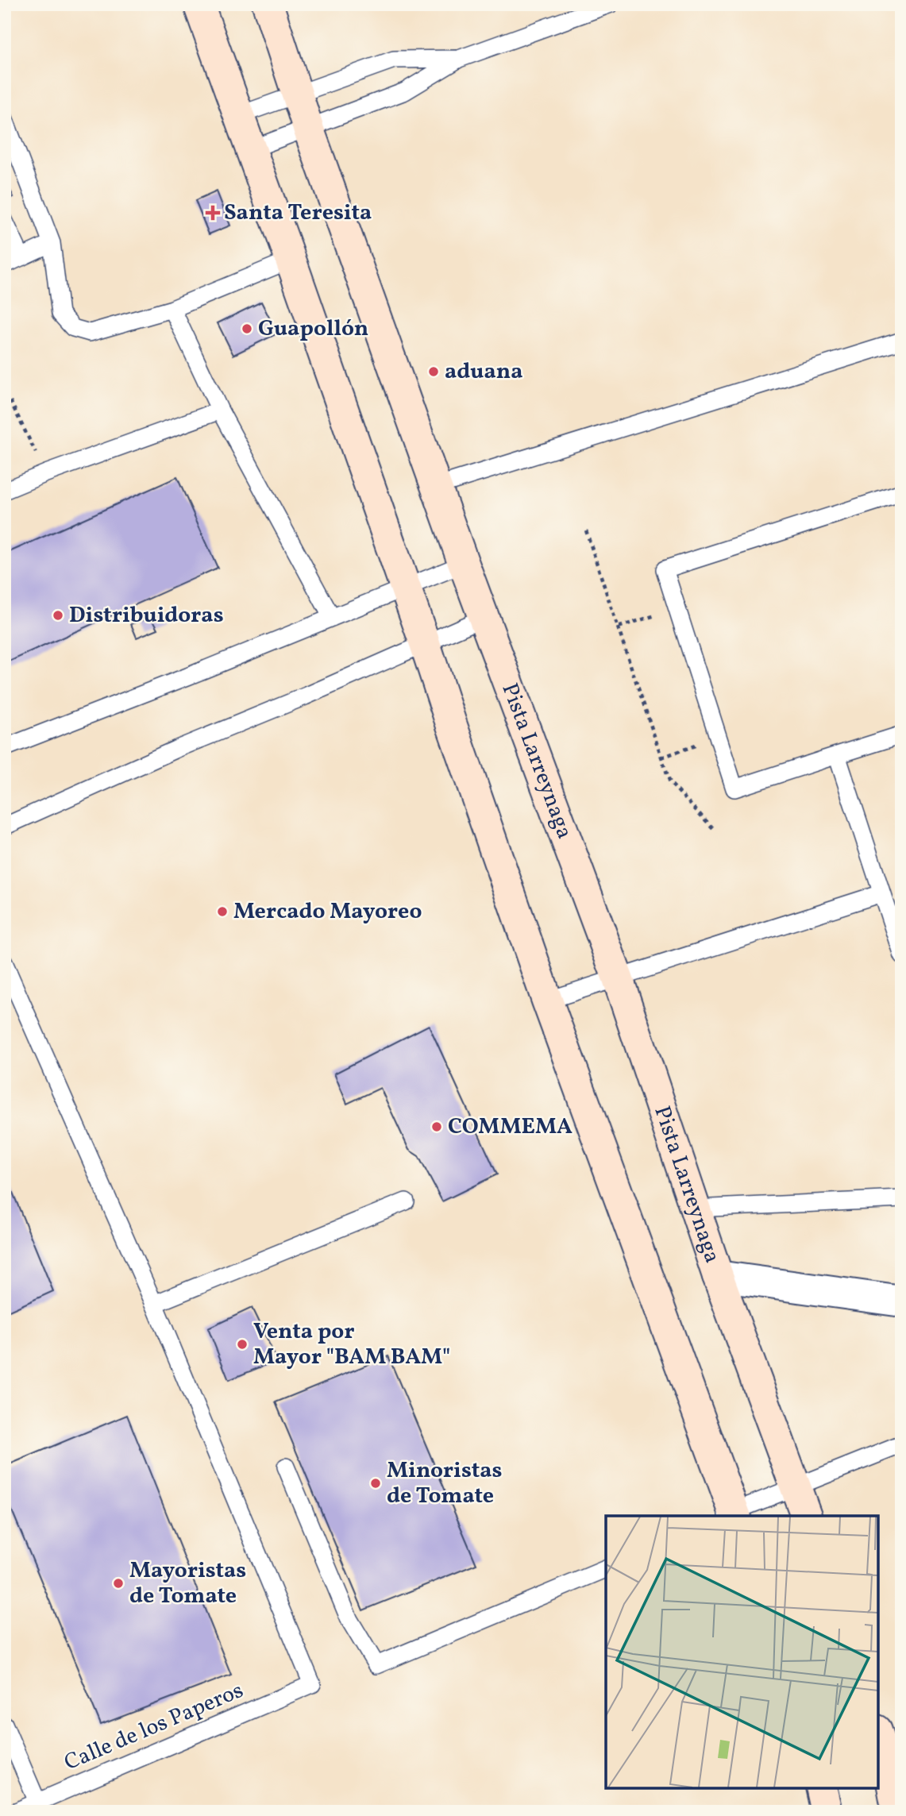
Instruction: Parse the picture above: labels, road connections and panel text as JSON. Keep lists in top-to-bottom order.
{
  "streets": {
    "main road": ["Pista Larreynaga"],
    "lane": ["Calle de los Paperos"]
  },
  "places": {
    "health": ["Santa Teresita"],
    "other": [
      "Guapollón",
      "aduana",
      "Distribuidoras",
      "Mercado Mayoreo",
      "COMMEMA",
      "Venta por Mayor \"BAM BAM\"",
      "Minoristas de Tomate",
      "Mayoristas de Tomate"
    ]
  }
}
